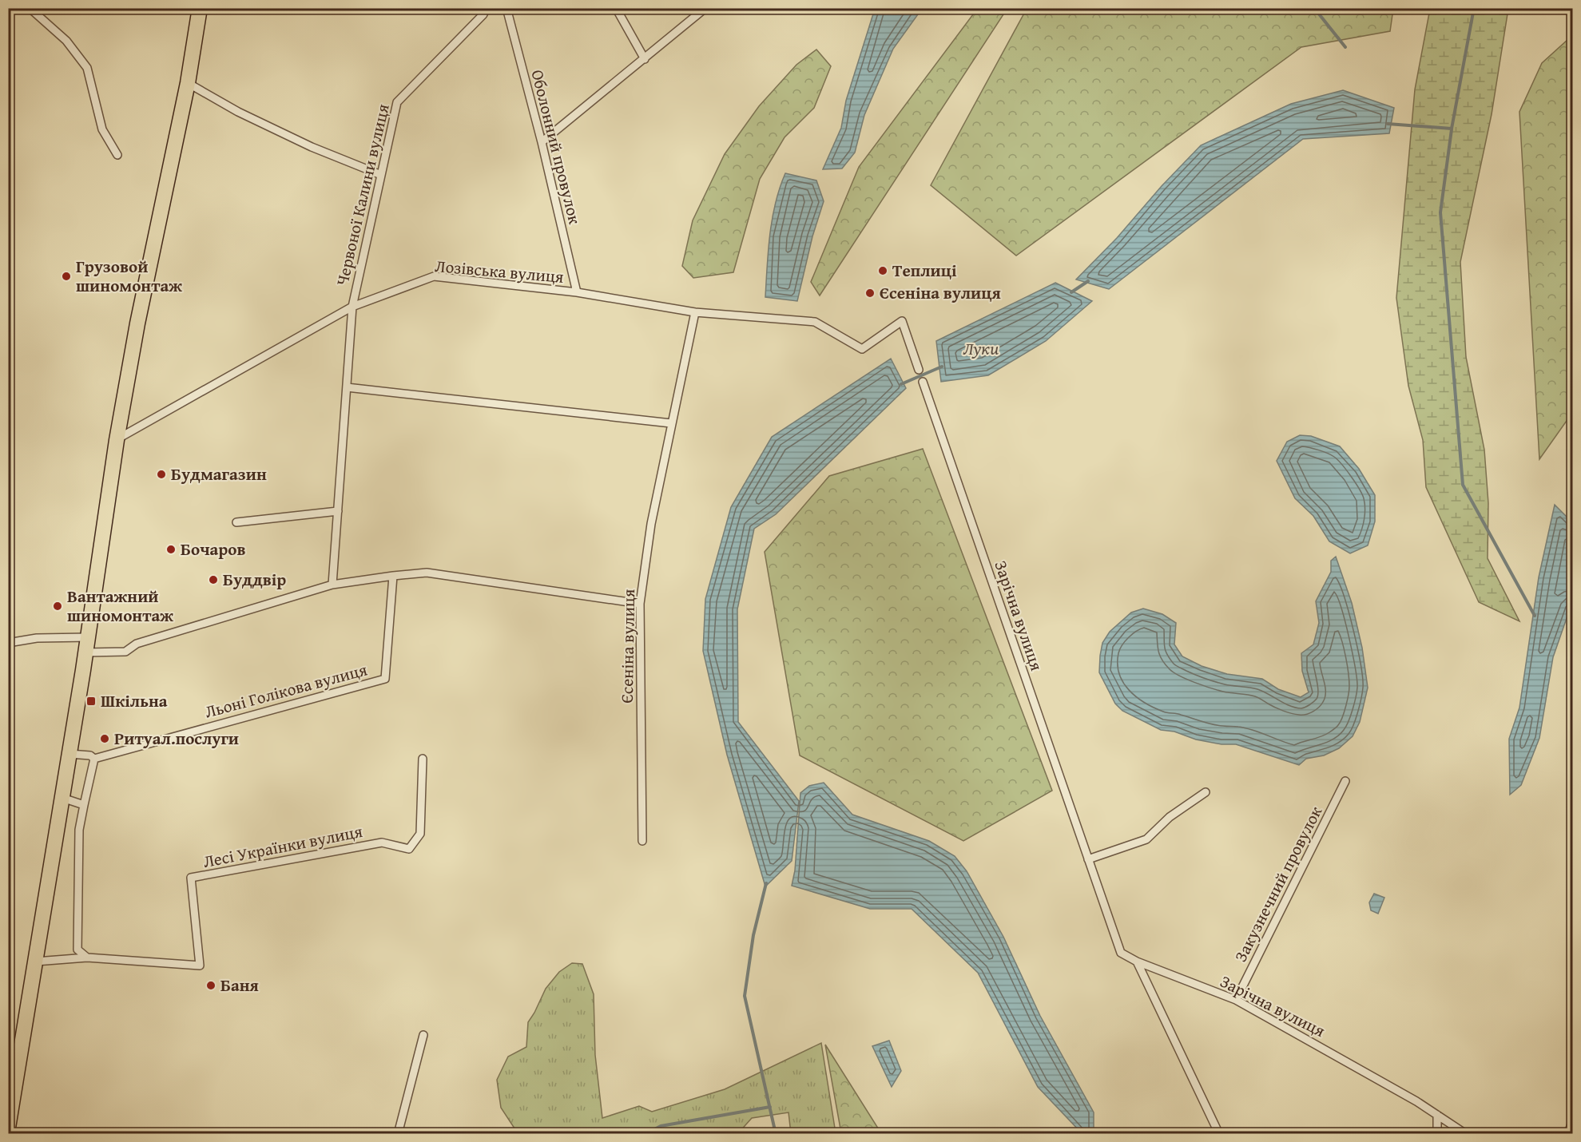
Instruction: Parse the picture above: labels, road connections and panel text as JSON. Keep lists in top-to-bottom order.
{
  "streets": {
    "street": [
      "Оболонний провулок",
      "Червоної Калини вулиця",
      "Лозівська вулиця",
      "Зарічна вулиця",
      "Єсеніна вулиця",
      "Льоні Голікова вулиця",
      "Лесі Українки вулиця",
      "Закузнечний провулок"
    ]
  },
  "crossings": [
    ["Оболонний провулок", "Лозівська вулиця"],
    ["Червоної Калини вулиця", "Лозівська вулиця"],
    ["Лозівська вулиця", "Єсеніна вулиця"],
    ["Зарічна вулиця", "Закузнечний провулок"]
  ],
  "water": ["Луки"],
  "places": {
    "other": [
      "Теплиці",
      "Грузовой шиномонтаж",
      "Єсеніна вулиця",
      "Будмагазин",
      "Бочаров",
      "Буддвір",
      "Вантажний шиномонтаж",
      "Ритуал.послуги",
      "Баня"
    ],
    "transit": ["Шкільна"]
  }
}
